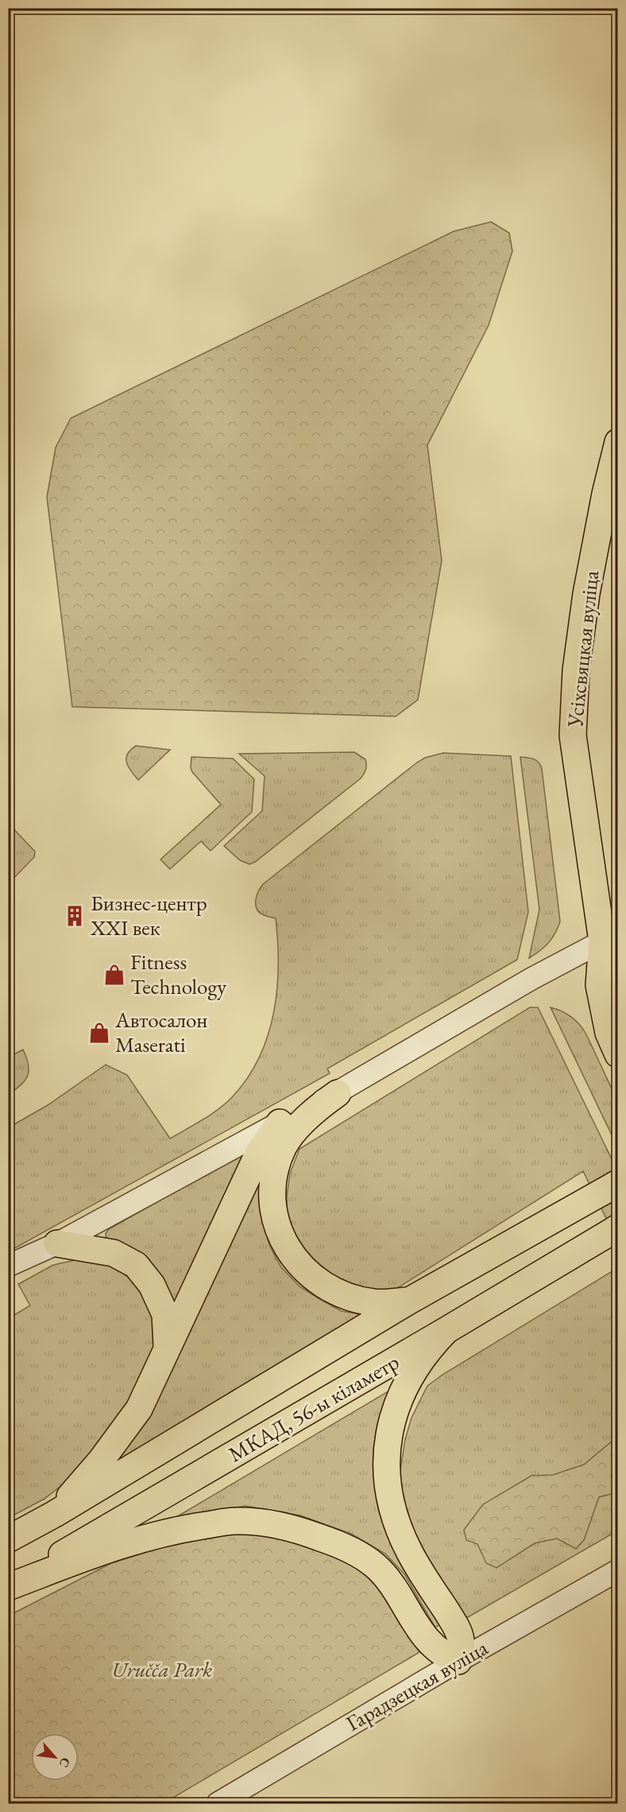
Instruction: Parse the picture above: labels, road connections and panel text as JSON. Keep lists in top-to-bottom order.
{
  "streets": {
    "main road": ["Усіхсвяцкая вуліца", "МКАД, 56-ы кіламетр"],
    "street": ["Гарадзецкая вуліца"]
  },
  "parks": ["Uručča Park"],
  "places": {
    "building": ["Бизнес-центр XXI век"],
    "shop": ["Fitness Technology", "Автосалон Maserati"]
  },
  "north": "bottom right"
}
